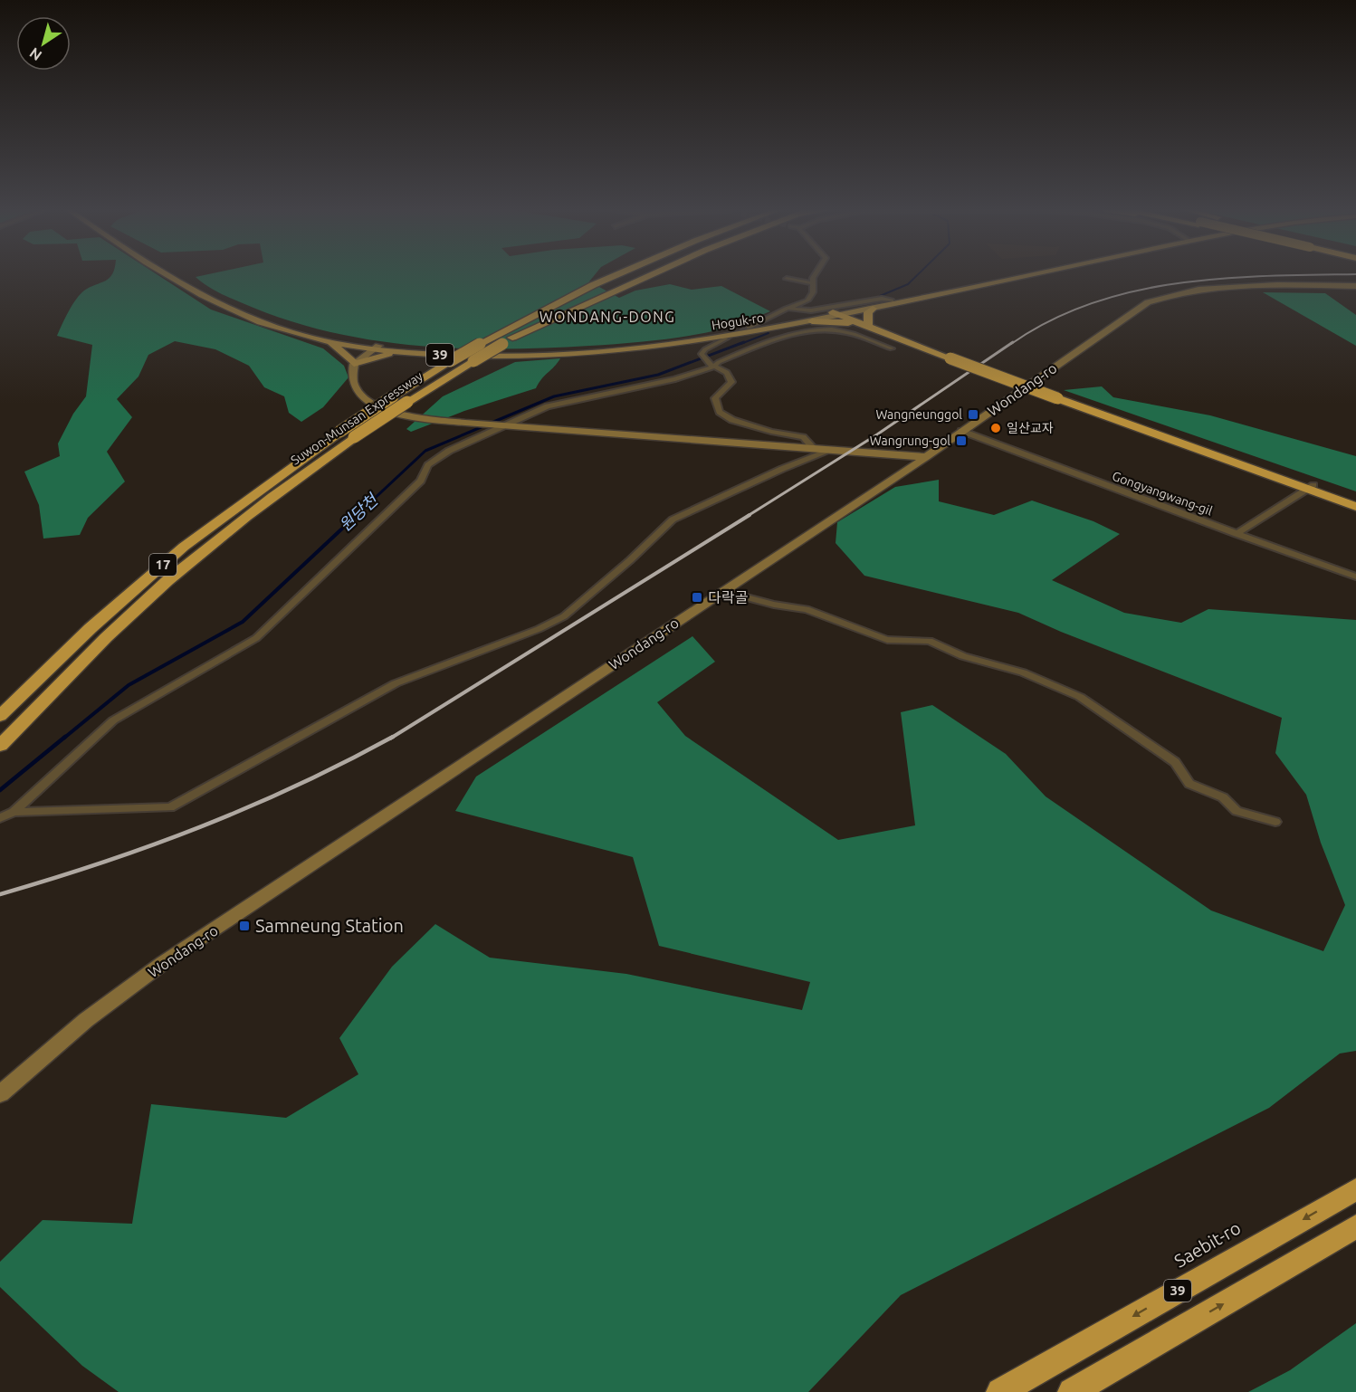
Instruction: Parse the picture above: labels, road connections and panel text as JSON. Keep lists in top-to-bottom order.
{
  "streets": {
    "highway": [
      "39",
      "Suwon-Munsan Expressway",
      "17",
      "Saebit-ro"
    ],
    "main road": ["Hoguk-ro", "Wondang-ro"],
    "street": ["Gongyangwang-gil"]
  },
  "crossings": [
    ["Wondang-ro", "Gongyangwang-gil"]
  ],
  "districts": ["WONDANG-DONG"],
  "water": ["원당천"],
  "places": {
    "transit": [
      "Wangneunggol",
      "Wangrung-gol",
      "다락골",
      "Samneung Station"
    ],
    "other": ["일산교자"]
  },
  "north": "bottom left"
}
